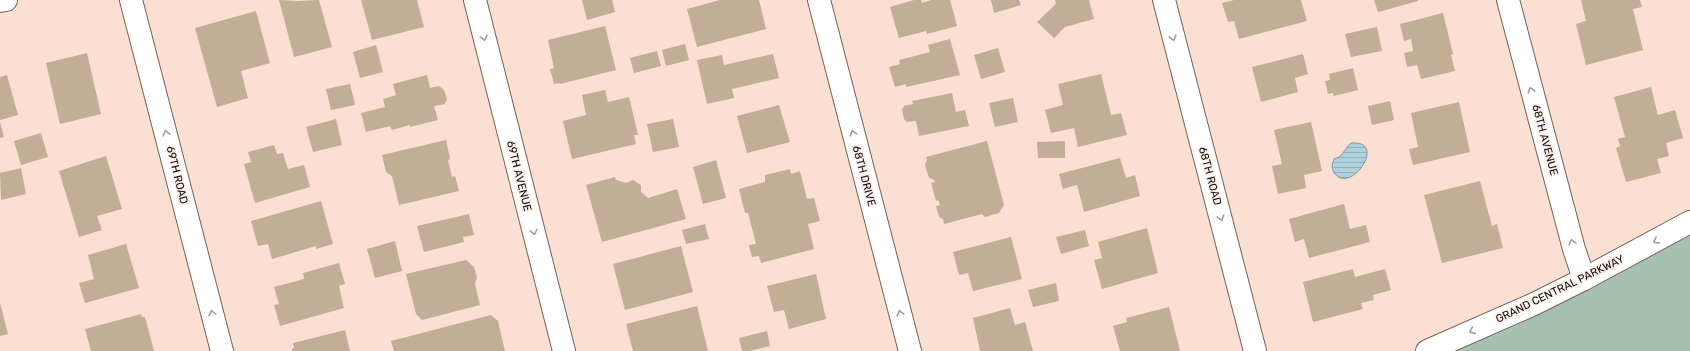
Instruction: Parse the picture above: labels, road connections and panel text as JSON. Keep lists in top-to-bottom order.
{
  "streets": {
    "street": [
      "68TH AVENUE",
      "69TH ROAD",
      "69TH AVENUE",
      "68TH DRIVE",
      "68TH ROAD",
      "GRAND CENTRAL PARKWAY"
    ]
  },
  "crossings": [
    ["68TH AVENUE", "GRAND CENTRAL PARKWAY"]
  ],
  "one_way": [
    "68TH AVENUE",
    "69TH ROAD",
    "69TH AVENUE",
    "68TH DRIVE",
    "68TH ROAD",
    "GRAND CENTRAL PARKWAY"
  ]
}
